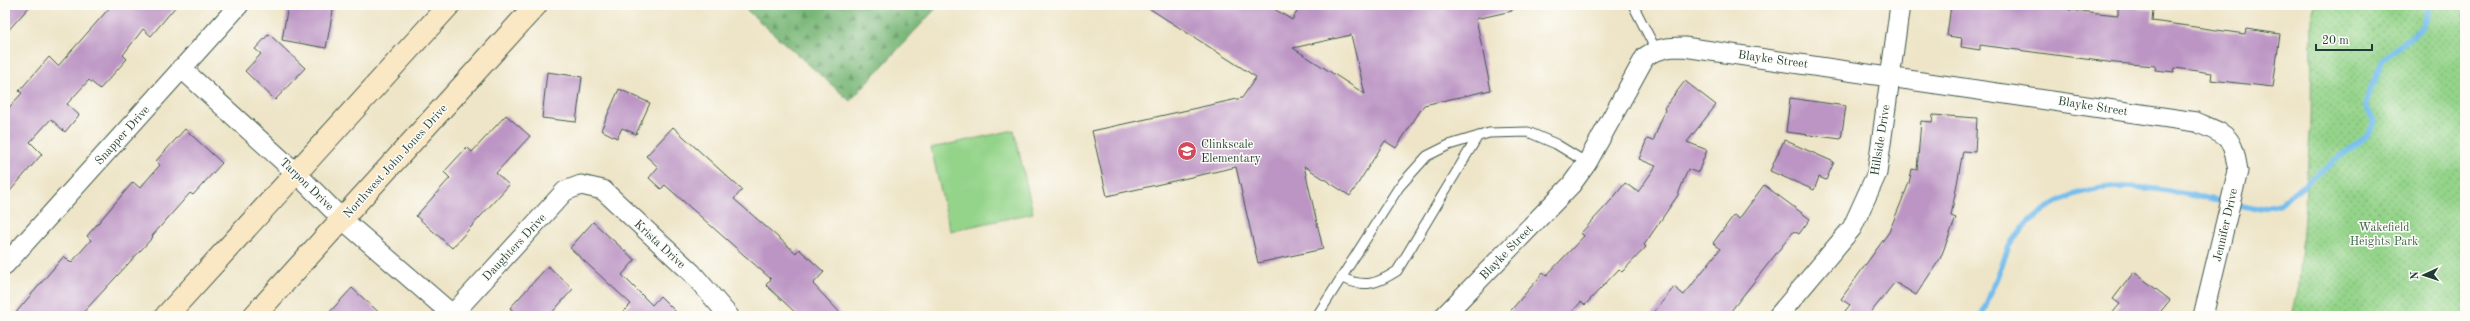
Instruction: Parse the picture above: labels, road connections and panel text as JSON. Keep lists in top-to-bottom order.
{
  "streets": {
    "main road": ["Northwest John Jones Drive"],
    "street": [
      "Blayke Street",
      "Snapper Drive",
      "Hillside Drive",
      "Tarpon Drive",
      "Jennifer Drive",
      "Krista Drive",
      "Daughters Drive"
    ]
  },
  "crossings": [
    ["Blayke Street", "Hillside Drive"],
    ["Blayke Street", "Jennifer Drive"],
    ["Snapper Drive", "Tarpon Drive"],
    ["Northwest John Jones Drive", "Tarpon Drive"],
    ["Tarpon Drive", "Daughters Drive"],
    ["Krista Drive", "Daughters Drive"]
  ],
  "parks": ["Wakefield Heights Park"],
  "places": {
    "school or university": ["Clinkscale Elementary"]
  },
  "scale_bar": "20 m",
  "north": "left"
}
